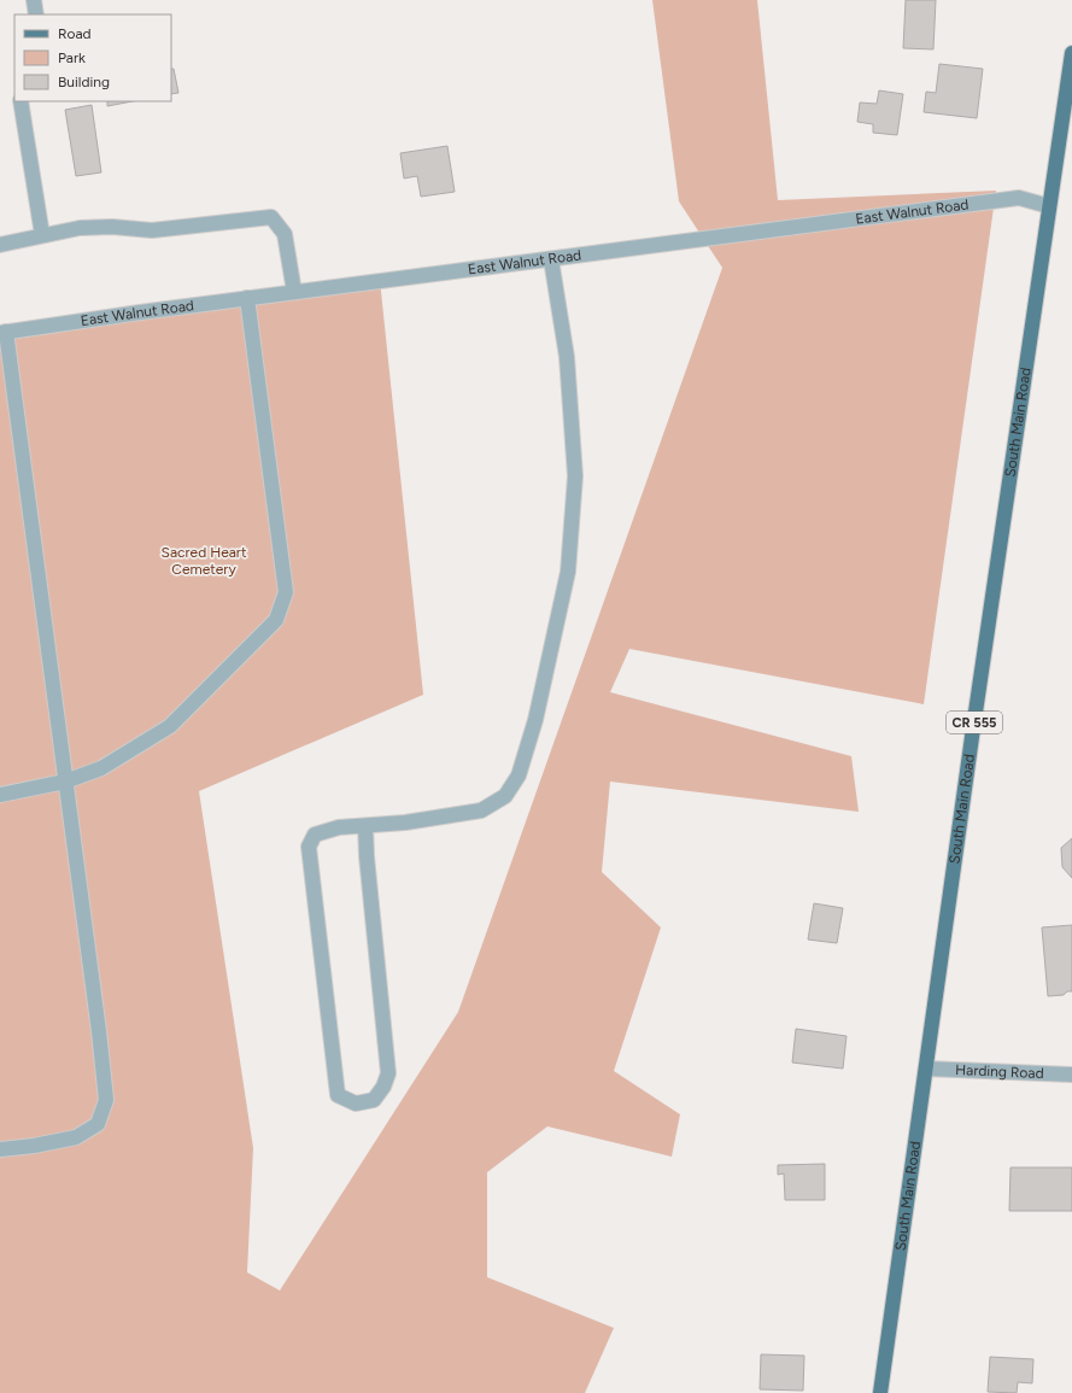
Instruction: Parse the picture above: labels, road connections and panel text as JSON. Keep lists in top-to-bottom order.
{
  "streets": {
    "main road": ["South Main Road", "CR 555"],
    "street": ["East Walnut Road", "Harding Road"]
  },
  "crossings": [
    ["East Walnut Road", "South Main Road"],
    ["South Main Road", "Harding Road"]
  ],
  "parks": ["Sacred Heart Cemetery"],
  "legend": ["Road", "Park", "Building"]
}
